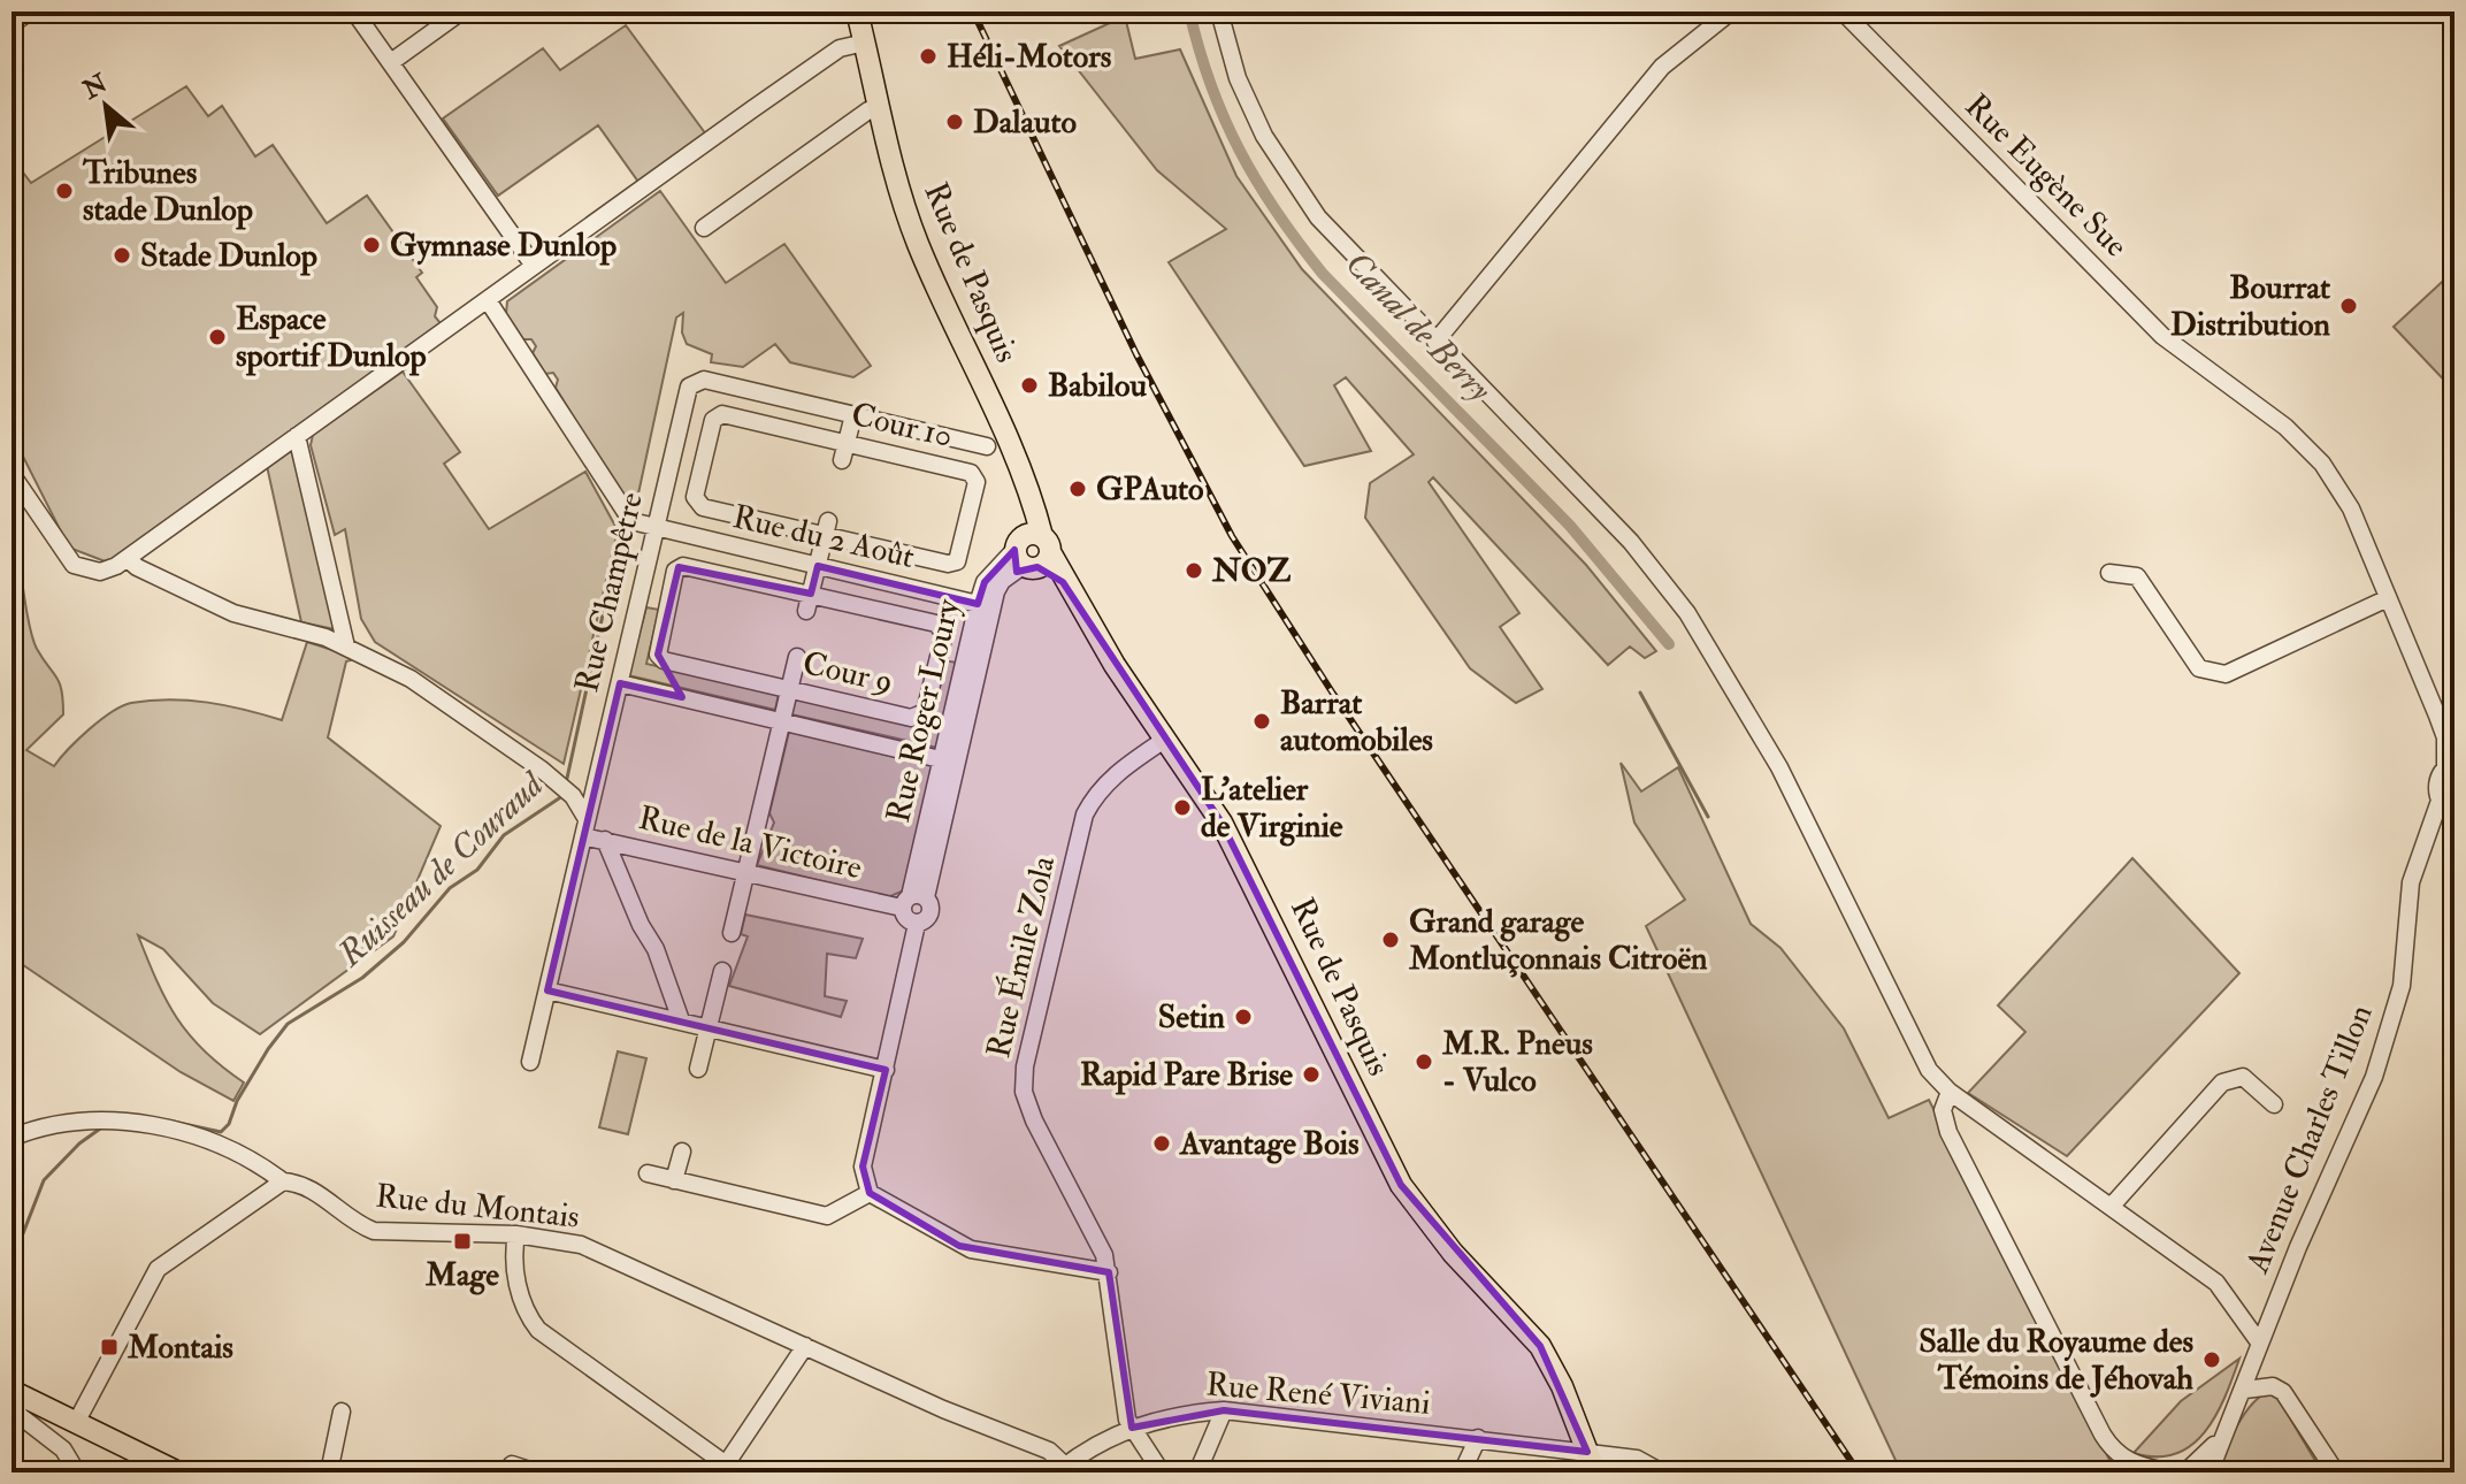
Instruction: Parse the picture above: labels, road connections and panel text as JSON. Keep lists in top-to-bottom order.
{
  "streets": {
    "main road": ["Rue de Pasquis"],
    "street": [
      "Rue Eugène Sue",
      "Cour 10",
      "Rue du 2 Août",
      "Rue Champêtre",
      "Cour 9",
      "Rue Roger Loury",
      "Rue de la Victoire",
      "Rue Émile Zola",
      "Avenue Charles Tillon",
      "Rue du Montais",
      "Rue René Viviani"
    ]
  },
  "crossings": [
    ["Rue Eugène Sue", "Avenue Charles Tillon"],
    ["Rue de Pasquis", "Rue Roger Loury"],
    ["Rue de Pasquis", "Rue Émile Zola"],
    ["Rue de Pasquis", "Rue René Viviani"],
    ["Rue du 2 Août", "Rue Champêtre"],
    ["Rue du 2 Août", "Rue Roger Loury"],
    ["Rue Champêtre", "Rue de la Victoire"],
    ["Rue Roger Loury", "Rue de la Victoire"],
    ["Rue Émile Zola", "Rue René Viviani"],
    ["Rue du Montais", "Rue René Viviani"]
  ],
  "water": ["Canal de Berry", "Ruisseau de Couraud"],
  "places": {
    "other": [
      "Héli-Motors",
      "Dalauto",
      "Tribunes stade Dunlop",
      "Gymnase Dunlop",
      "Stade Dunlop",
      "Bourrat Distribution",
      "Espace sportif Dunlop",
      "Babilou",
      "GPAuto",
      "NOZ",
      "Barrat automobiles",
      "L'atelier de Virginie",
      "Grand garage Montluçonnais Citroën",
      "Setin",
      "M.R. Pneus - Vulco",
      "Rapid Pare Brise",
      "Avantage Bois",
      "Salle du Royaume des Témoins de Jéhovah"
    ],
    "transit": ["Mage", "Montais"]
  },
  "north": "top left"
}
